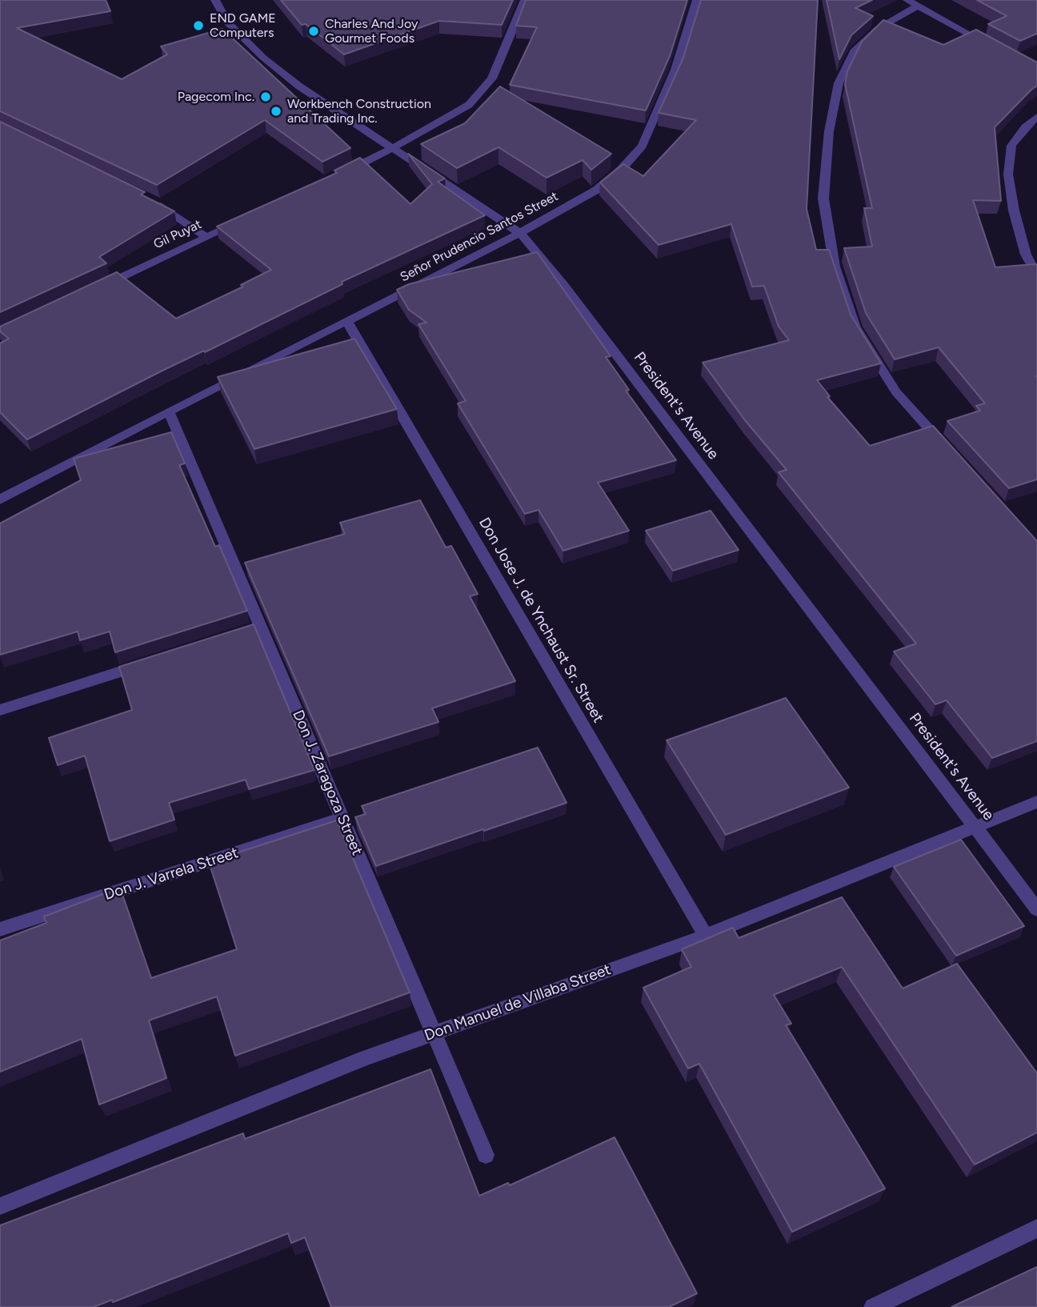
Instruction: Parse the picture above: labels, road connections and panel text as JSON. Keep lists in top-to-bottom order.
{
  "streets": {
    "street": [
      "Gil Puyat",
      "Señor Prudencio Santos Street",
      "President's Avenue",
      "Don Jose J. de Ynchaust Sr. Street",
      "Don J. Zaragoza Street",
      "Don J. Varrela Street",
      "Don Manuel de Villaba Street"
    ]
  },
  "crossings": [
    ["Señor Prudencio Santos Street", "President's Avenue"],
    ["Señor Prudencio Santos Street", "Don Jose J. de Ynchaust Sr. Street"],
    ["Señor Prudencio Santos Street", "Don J. Zaragoza Street"],
    ["President's Avenue", "Don Manuel de Villaba Street"],
    ["Don Jose J. de Ynchaust Sr. Street", "Don Manuel de Villaba Street"],
    ["Don J. Zaragoza Street", "Don J. Varrela Street"],
    ["Don J. Zaragoza Street", "Don Manuel de Villaba Street"]
  ],
  "places": [
    "END GAME Computers",
    "Charles And Joy Gourmet Foods",
    "Pagecom Inc.",
    "Workbench Construction and Trading Inc."
  ]
}
